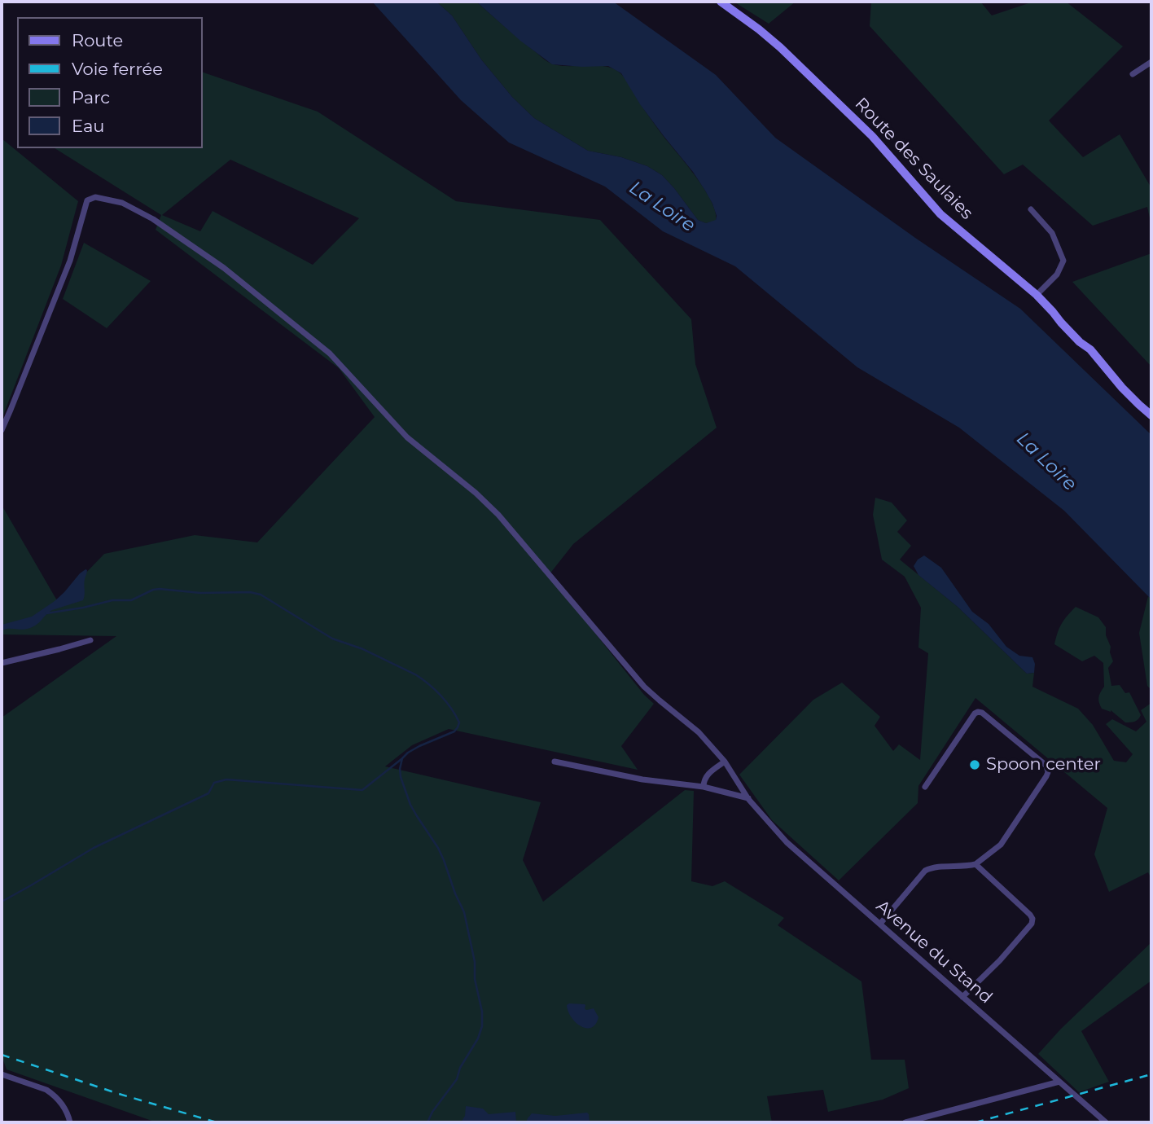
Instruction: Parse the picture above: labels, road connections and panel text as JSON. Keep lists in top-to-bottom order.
{
  "streets": {
    "street": ["Route des Saulaies", "Avenue du Stand"]
  },
  "water": ["La Loire"],
  "places": ["Spoon center"],
  "legend": [
    "Route",
    "Voie ferrée",
    "Parc",
    "Eau"
  ]
}
